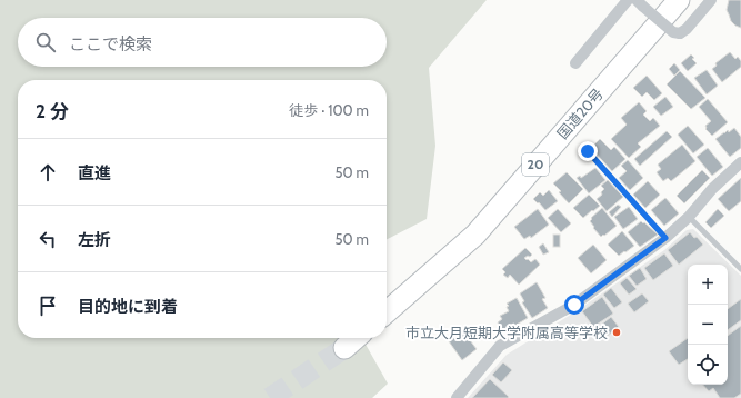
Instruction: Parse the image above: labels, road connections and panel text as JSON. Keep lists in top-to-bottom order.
{
  "streets": {
    "highway": ["国道20号", "20"]
  },
  "places": ["市立大月短期大学附属高等学校"],
  "page": {
    "search": "ここで検索",
    "heading": ["2 分", "徒歩 · 100 m"],
    "list": [
      ["直進", "50 m"],
      ["左折", "50 m"],
      "目的地に到着"
    ],
    "map_buttons": ["+", "−"]
  }
}
